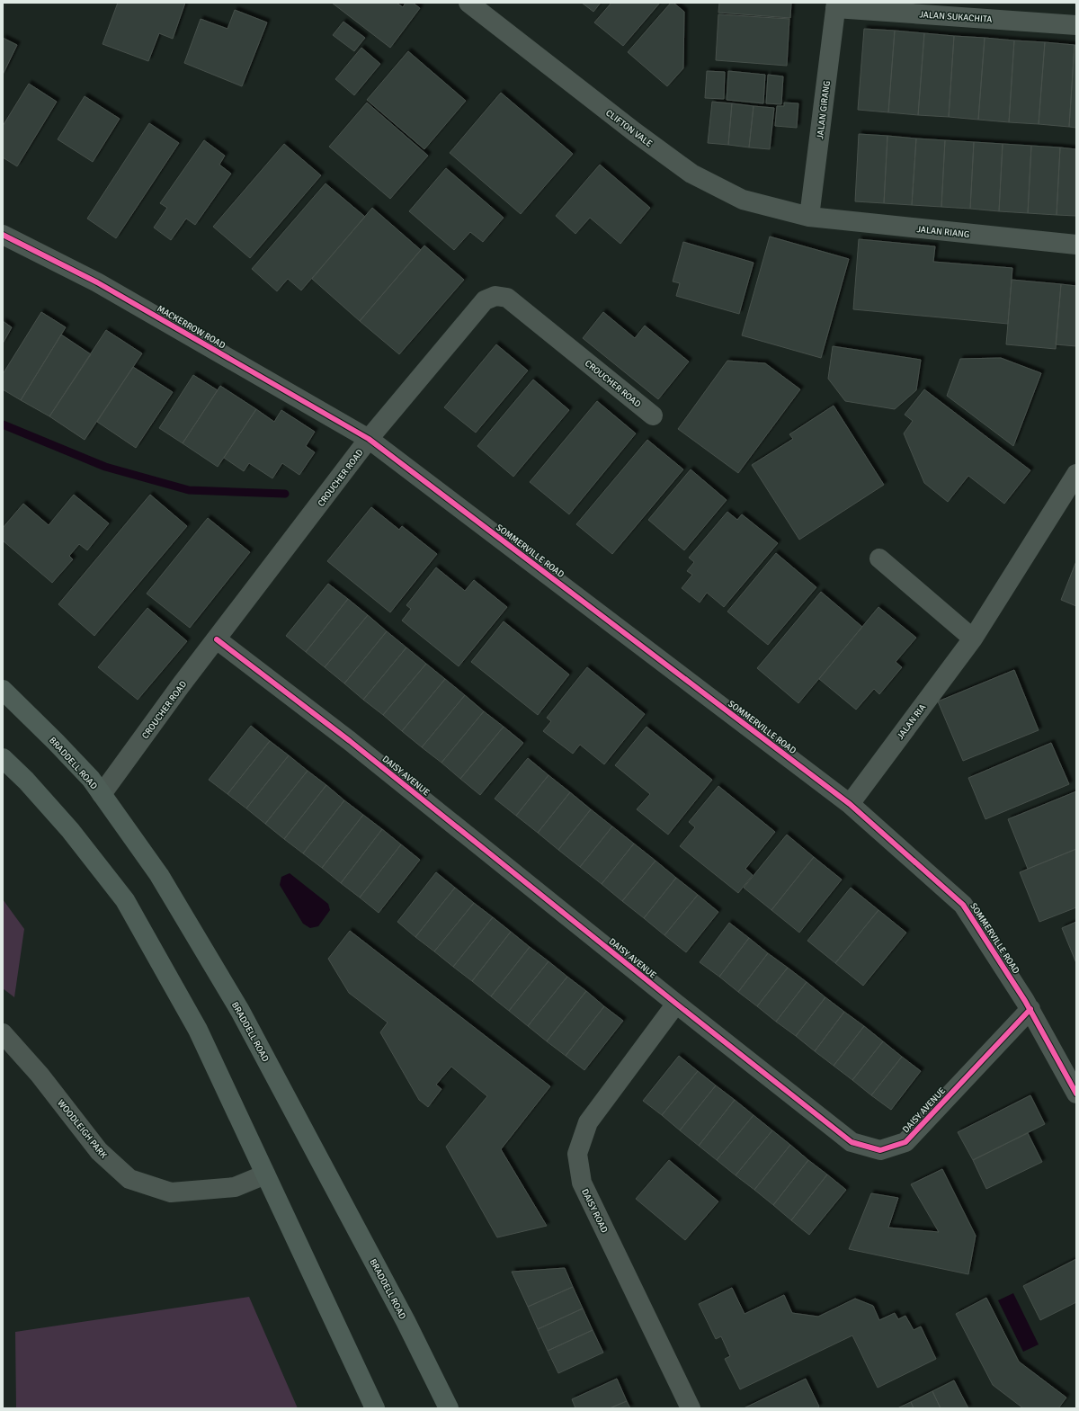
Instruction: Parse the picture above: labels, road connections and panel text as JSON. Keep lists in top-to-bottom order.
{
  "streets": {
    "highway": ["BRADDELL ROAD"],
    "street": [
      "JALAN SUKACHITA",
      "JALAN GIRANG",
      "CLIFTON VALE",
      "JALAN RIANG",
      "MACKERROW ROAD",
      "CROUCHER ROAD",
      "SOMMERVILLE ROAD",
      "JALAN RIA",
      "DAISY AVENUE",
      "WOODLEIGH PARK",
      "DAISY ROAD"
    ]
  },
  "crossings": [
    ["JALAN SUKACHITA", "JALAN GIRANG"],
    ["JALAN GIRANG", "CLIFTON VALE"],
    ["JALAN GIRANG", "JALAN RIANG"],
    ["CLIFTON VALE", "JALAN RIANG"],
    ["MACKERROW ROAD", "CROUCHER ROAD"],
    ["MACKERROW ROAD", "SOMMERVILLE ROAD"],
    ["CROUCHER ROAD", "SOMMERVILLE ROAD"],
    ["CROUCHER ROAD", "BRADDELL ROAD"],
    ["CROUCHER ROAD", "DAISY AVENUE"],
    ["SOMMERVILLE ROAD", "JALAN RIA"],
    ["SOMMERVILLE ROAD", "DAISY AVENUE"],
    ["DAISY AVENUE", "DAISY ROAD"]
  ]
}
